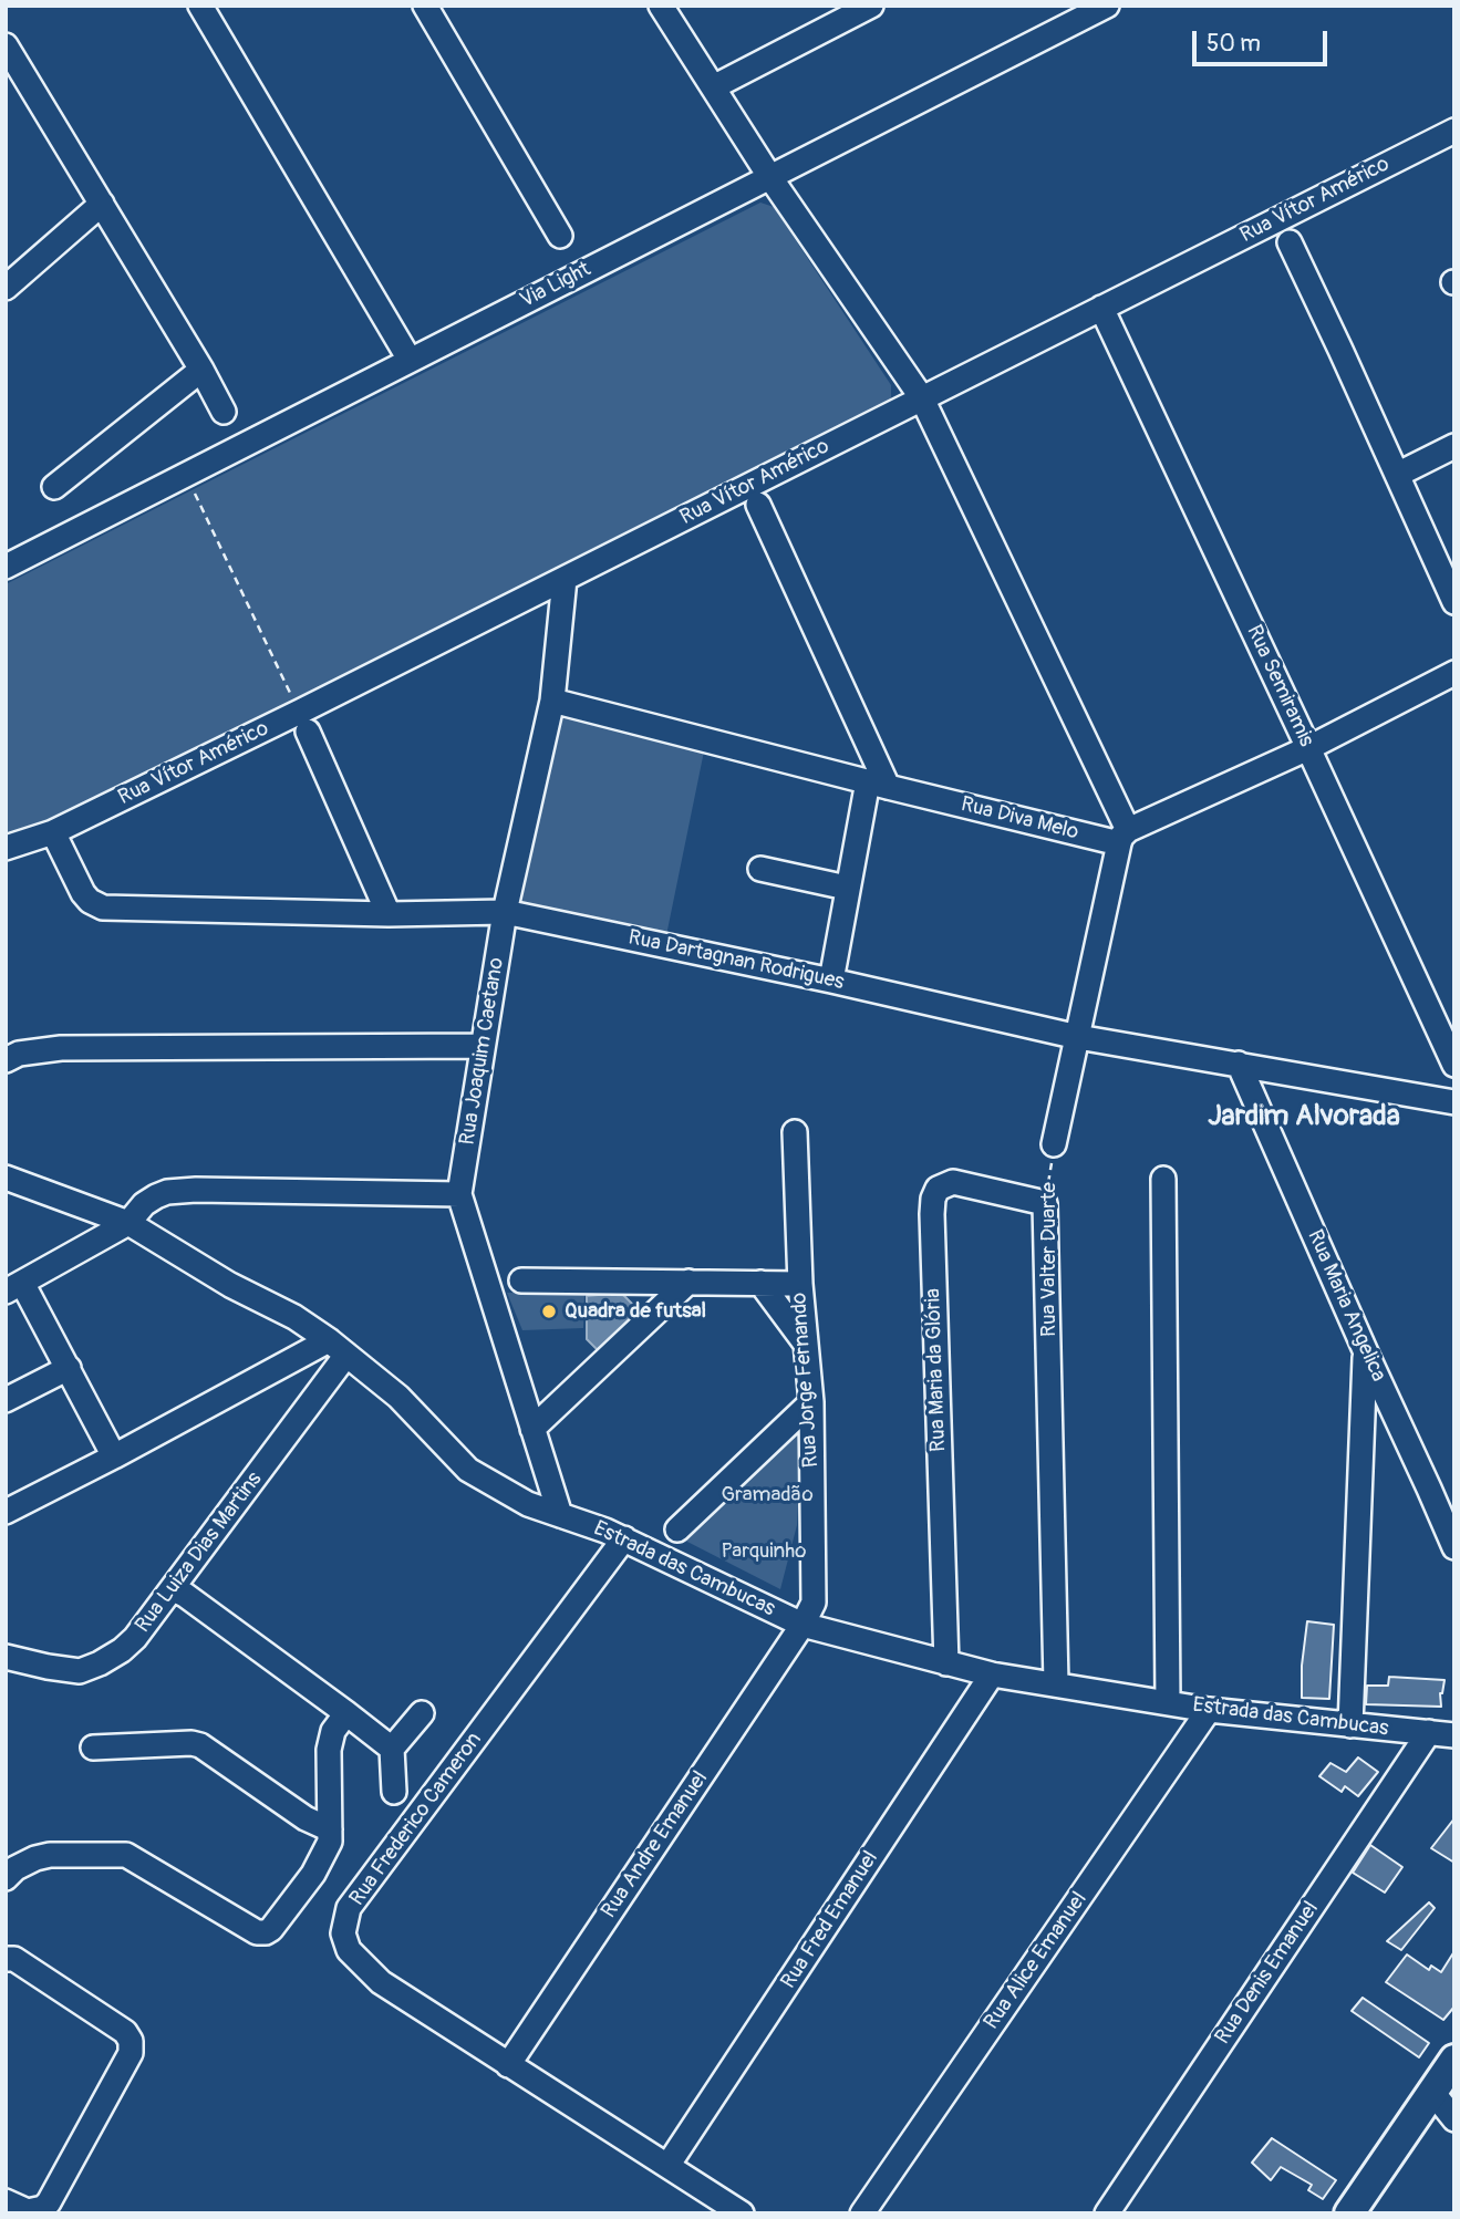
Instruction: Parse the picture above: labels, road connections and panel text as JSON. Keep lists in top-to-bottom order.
{
  "streets": {
    "street": [
      "Rua Vítor Américo",
      "Via Light",
      "Rua Semiramis",
      "Rua Diva Melo",
      "Rua Dartagnan Rodrigues",
      "Rua Joaquim Caetano",
      "Rua Valter Duarte",
      "Rua Maria Angelica",
      "Rua Maria da Glória",
      "Rua Jorge Fernando",
      "Rua Luiza Dias Martins",
      "Estrada das Cambucas",
      "Rua Frederico Cameron",
      "Rua Andre Emanuel",
      "Rua Fred Emanuel",
      "Rua Alice Emanuel",
      "Rua Denis Emanuel"
    ]
  },
  "crossings": [
    ["Rua Vítor Américo", "Rua Semiramis"],
    ["Rua Vítor Américo", "Rua Dartagnan Rodrigues"],
    ["Rua Vítor Américo", "Rua Joaquim Caetano"],
    ["Rua Diva Melo", "Rua Joaquim Caetano"],
    ["Rua Dartagnan Rodrigues", "Rua Joaquim Caetano"],
    ["Rua Dartagnan Rodrigues", "Rua Maria Angelica"],
    ["Rua Joaquim Caetano", "Estrada das Cambucas"],
    ["Rua Valter Duarte", "Rua Maria da Glória"],
    ["Rua Valter Duarte", "Estrada das Cambucas"],
    ["Rua Maria da Glória", "Estrada das Cambucas"],
    ["Rua Jorge Fernando", "Estrada das Cambucas"],
    ["Rua Jorge Fernando", "Rua Andre Emanuel"],
    ["Rua Luiza Dias Martins", "Estrada das Cambucas"],
    ["Estrada das Cambucas", "Rua Frederico Cameron"],
    ["Estrada das Cambucas", "Rua Andre Emanuel"],
    ["Estrada das Cambucas", "Rua Fred Emanuel"],
    ["Estrada das Cambucas", "Rua Alice Emanuel"],
    ["Estrada das Cambucas", "Rua Denis Emanuel"],
    ["Rua Frederico Cameron", "Rua Andre Emanuel"],
    ["Rua Frederico Cameron", "Rua Fred Emanuel"]
  ],
  "districts": ["Jardim Alvorada"],
  "parks": ["Gramadão", "Parquinho"],
  "places": ["Quadra de futsal"],
  "scale_bar": "50 m"
}
